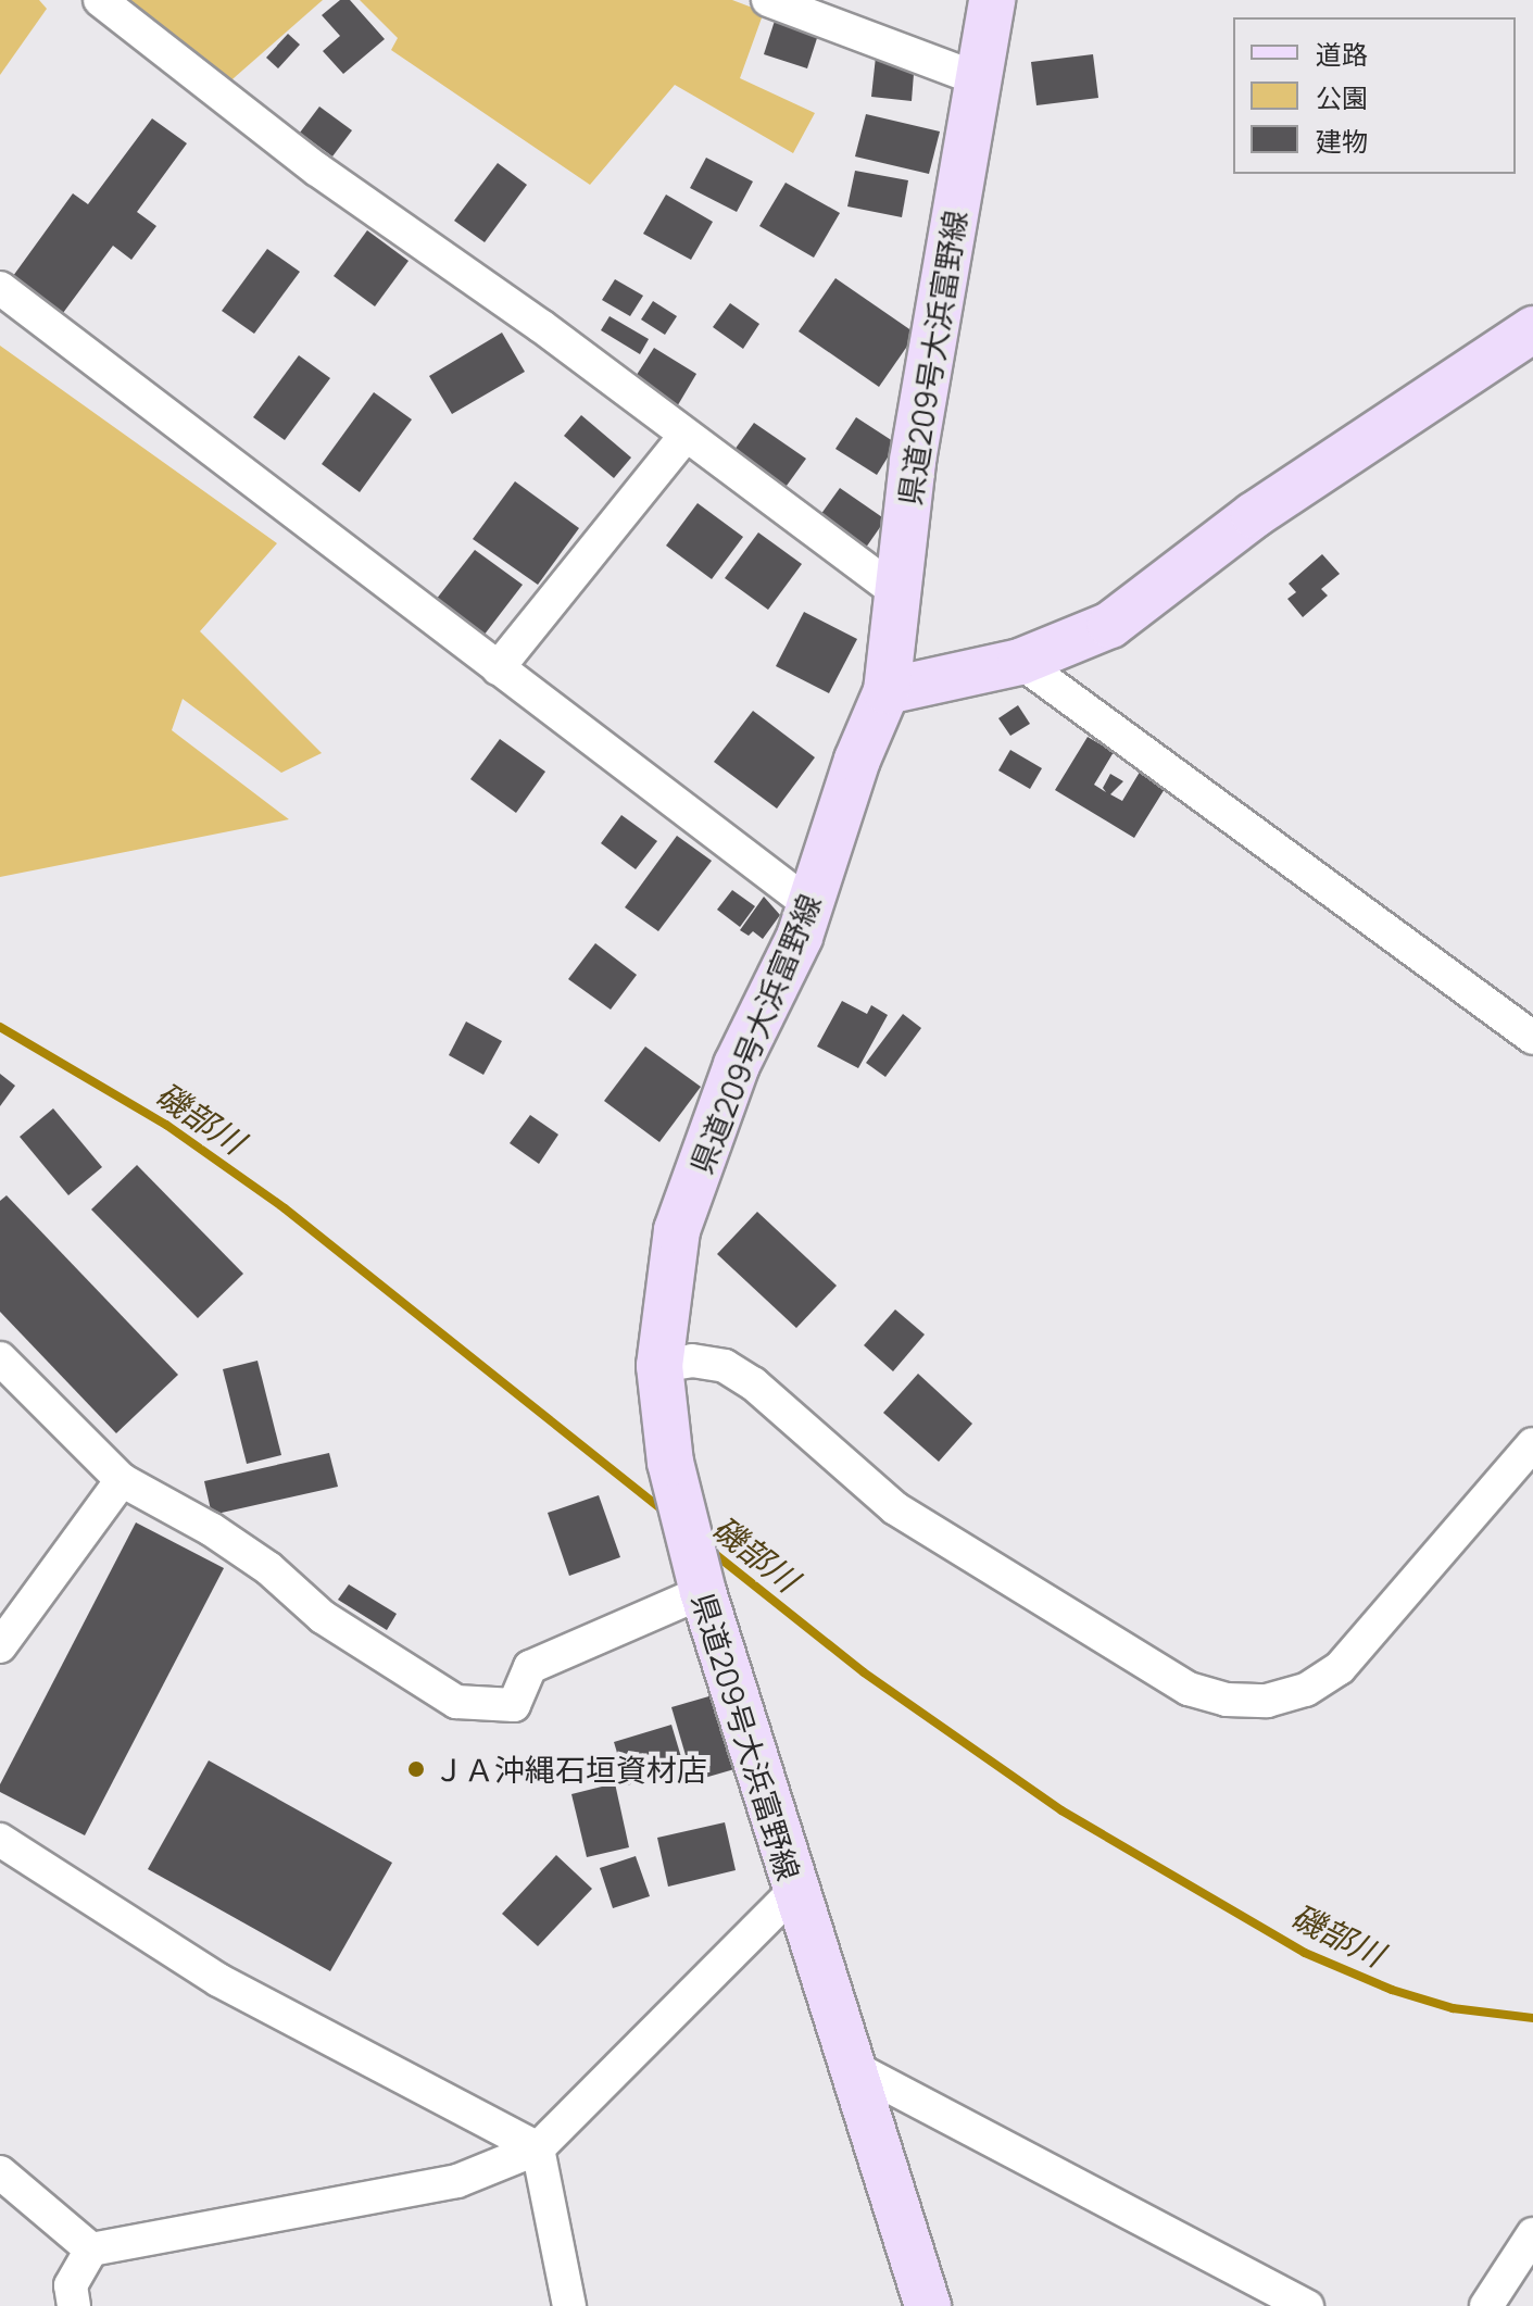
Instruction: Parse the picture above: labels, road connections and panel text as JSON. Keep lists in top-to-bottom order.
{
  "streets": {
    "main road": ["県道209号大浜富野線"]
  },
  "water": ["磯部川"],
  "places": ["ＪＡ沖縄石垣資材店"],
  "legend": ["道路", "公園", "建物"]
}
